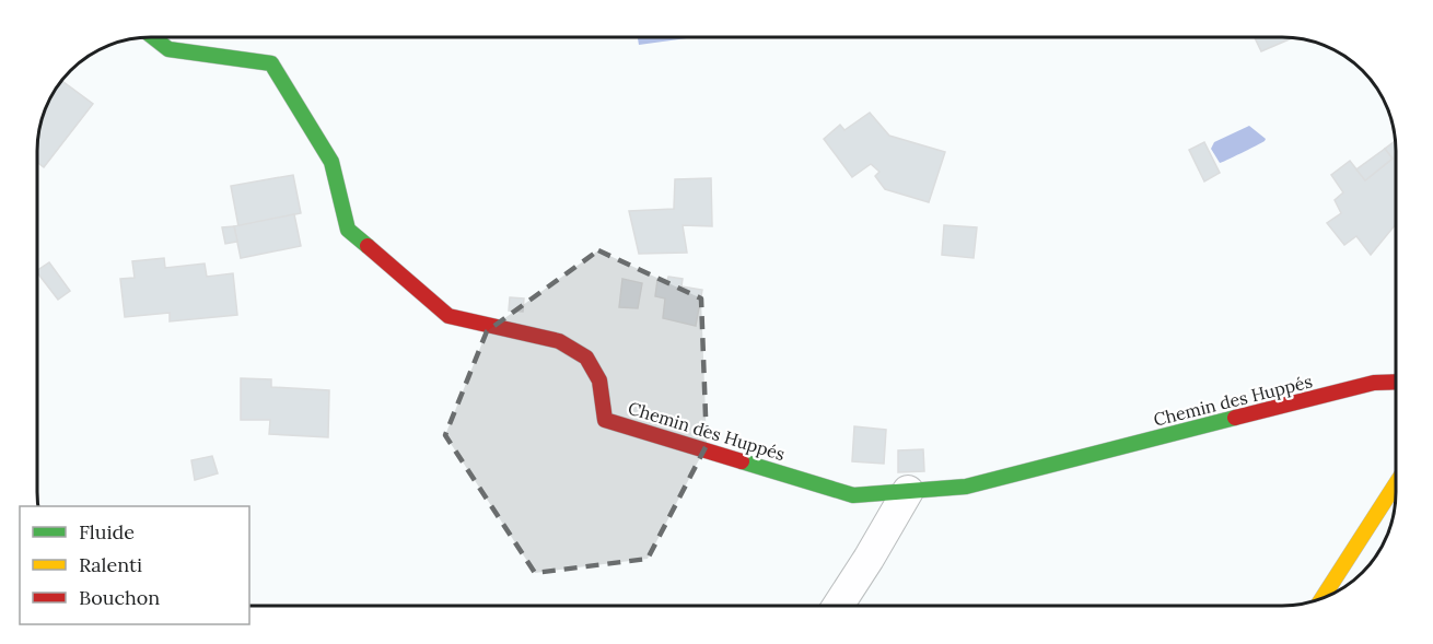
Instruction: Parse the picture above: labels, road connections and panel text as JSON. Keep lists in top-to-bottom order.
{
  "streets": {
    "street": ["Chemin des Huppés"]
  },
  "legend": ["Fluide", "Ralenti", "Bouchon"]
}
